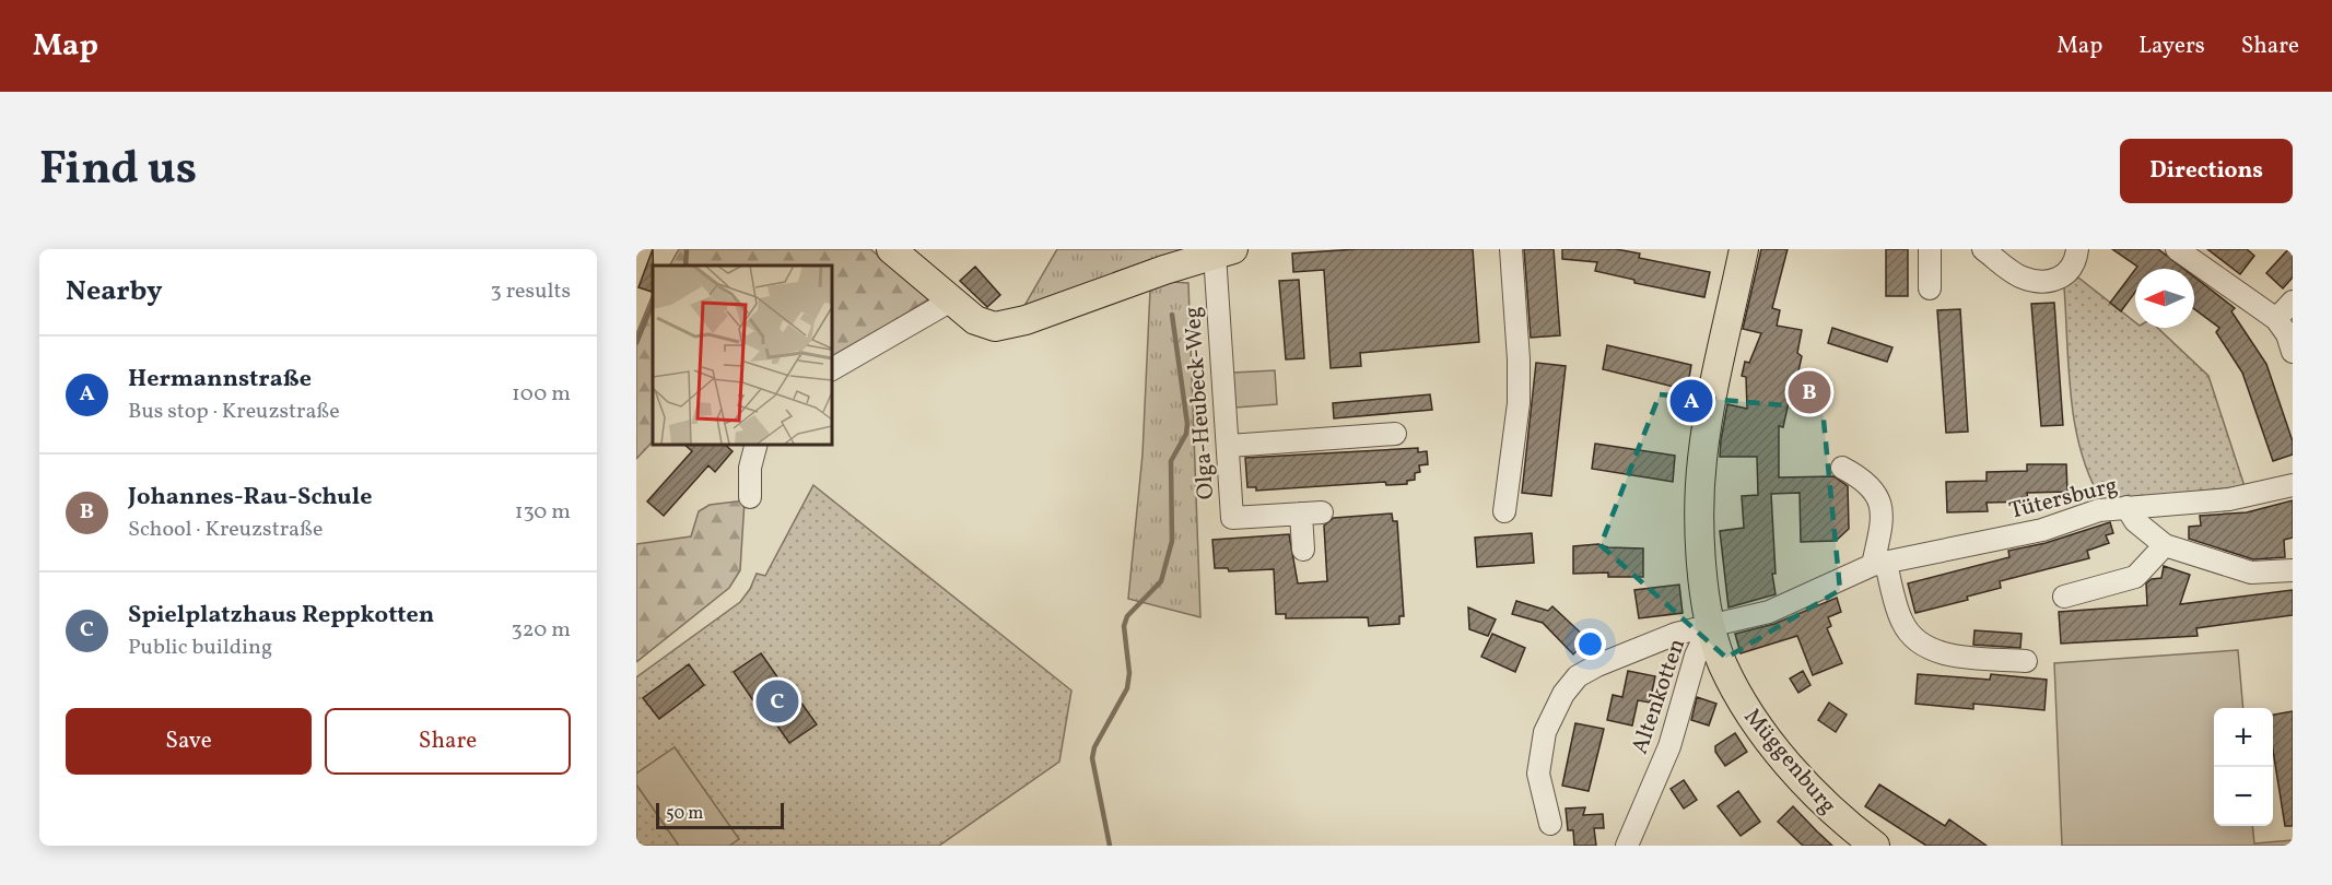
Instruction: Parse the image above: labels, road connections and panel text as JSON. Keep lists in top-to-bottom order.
{
  "streets": {
    "main road": ["Müggenburg"],
    "street": ["Olga-Heubeck-Weg", "Tütersburg", "Altenkotten"]
  },
  "crossings": [
    ["Tütersburg", "Altenkotten"],
    ["Tütersburg", "Müggenburg"],
    ["Altenkotten", "Müggenburg"]
  ],
  "scale_bar": "50 m",
  "north": "left",
  "page": {
    "header": "Map",
    "nav": ["Map", "Layers", "Share"],
    "title": "Find us",
    "buttons": [
      "Directions",
      ["Save", "Share"]
    ],
    "heading": ["Nearby", "3 results"],
    "list": [
      {
        "mark": "A",
        "name": "Hermannstraße",
        "note": "Bus stop · Kreuzstraße",
        "value": "100 m"
      },
      {
        "mark": "B",
        "name": "Johannes-Rau-Schule",
        "note": "School · Kreuzstraße",
        "value": "130 m"
      },
      {
        "mark": "C",
        "name": "Spielplatzhaus Reppkotten",
        "note": "Public building",
        "value": "320 m"
      }
    ],
    "pins": ["B", "A", "C"],
    "map_buttons": ["+", "−"],
    "scale": "50 m"
  }
}
